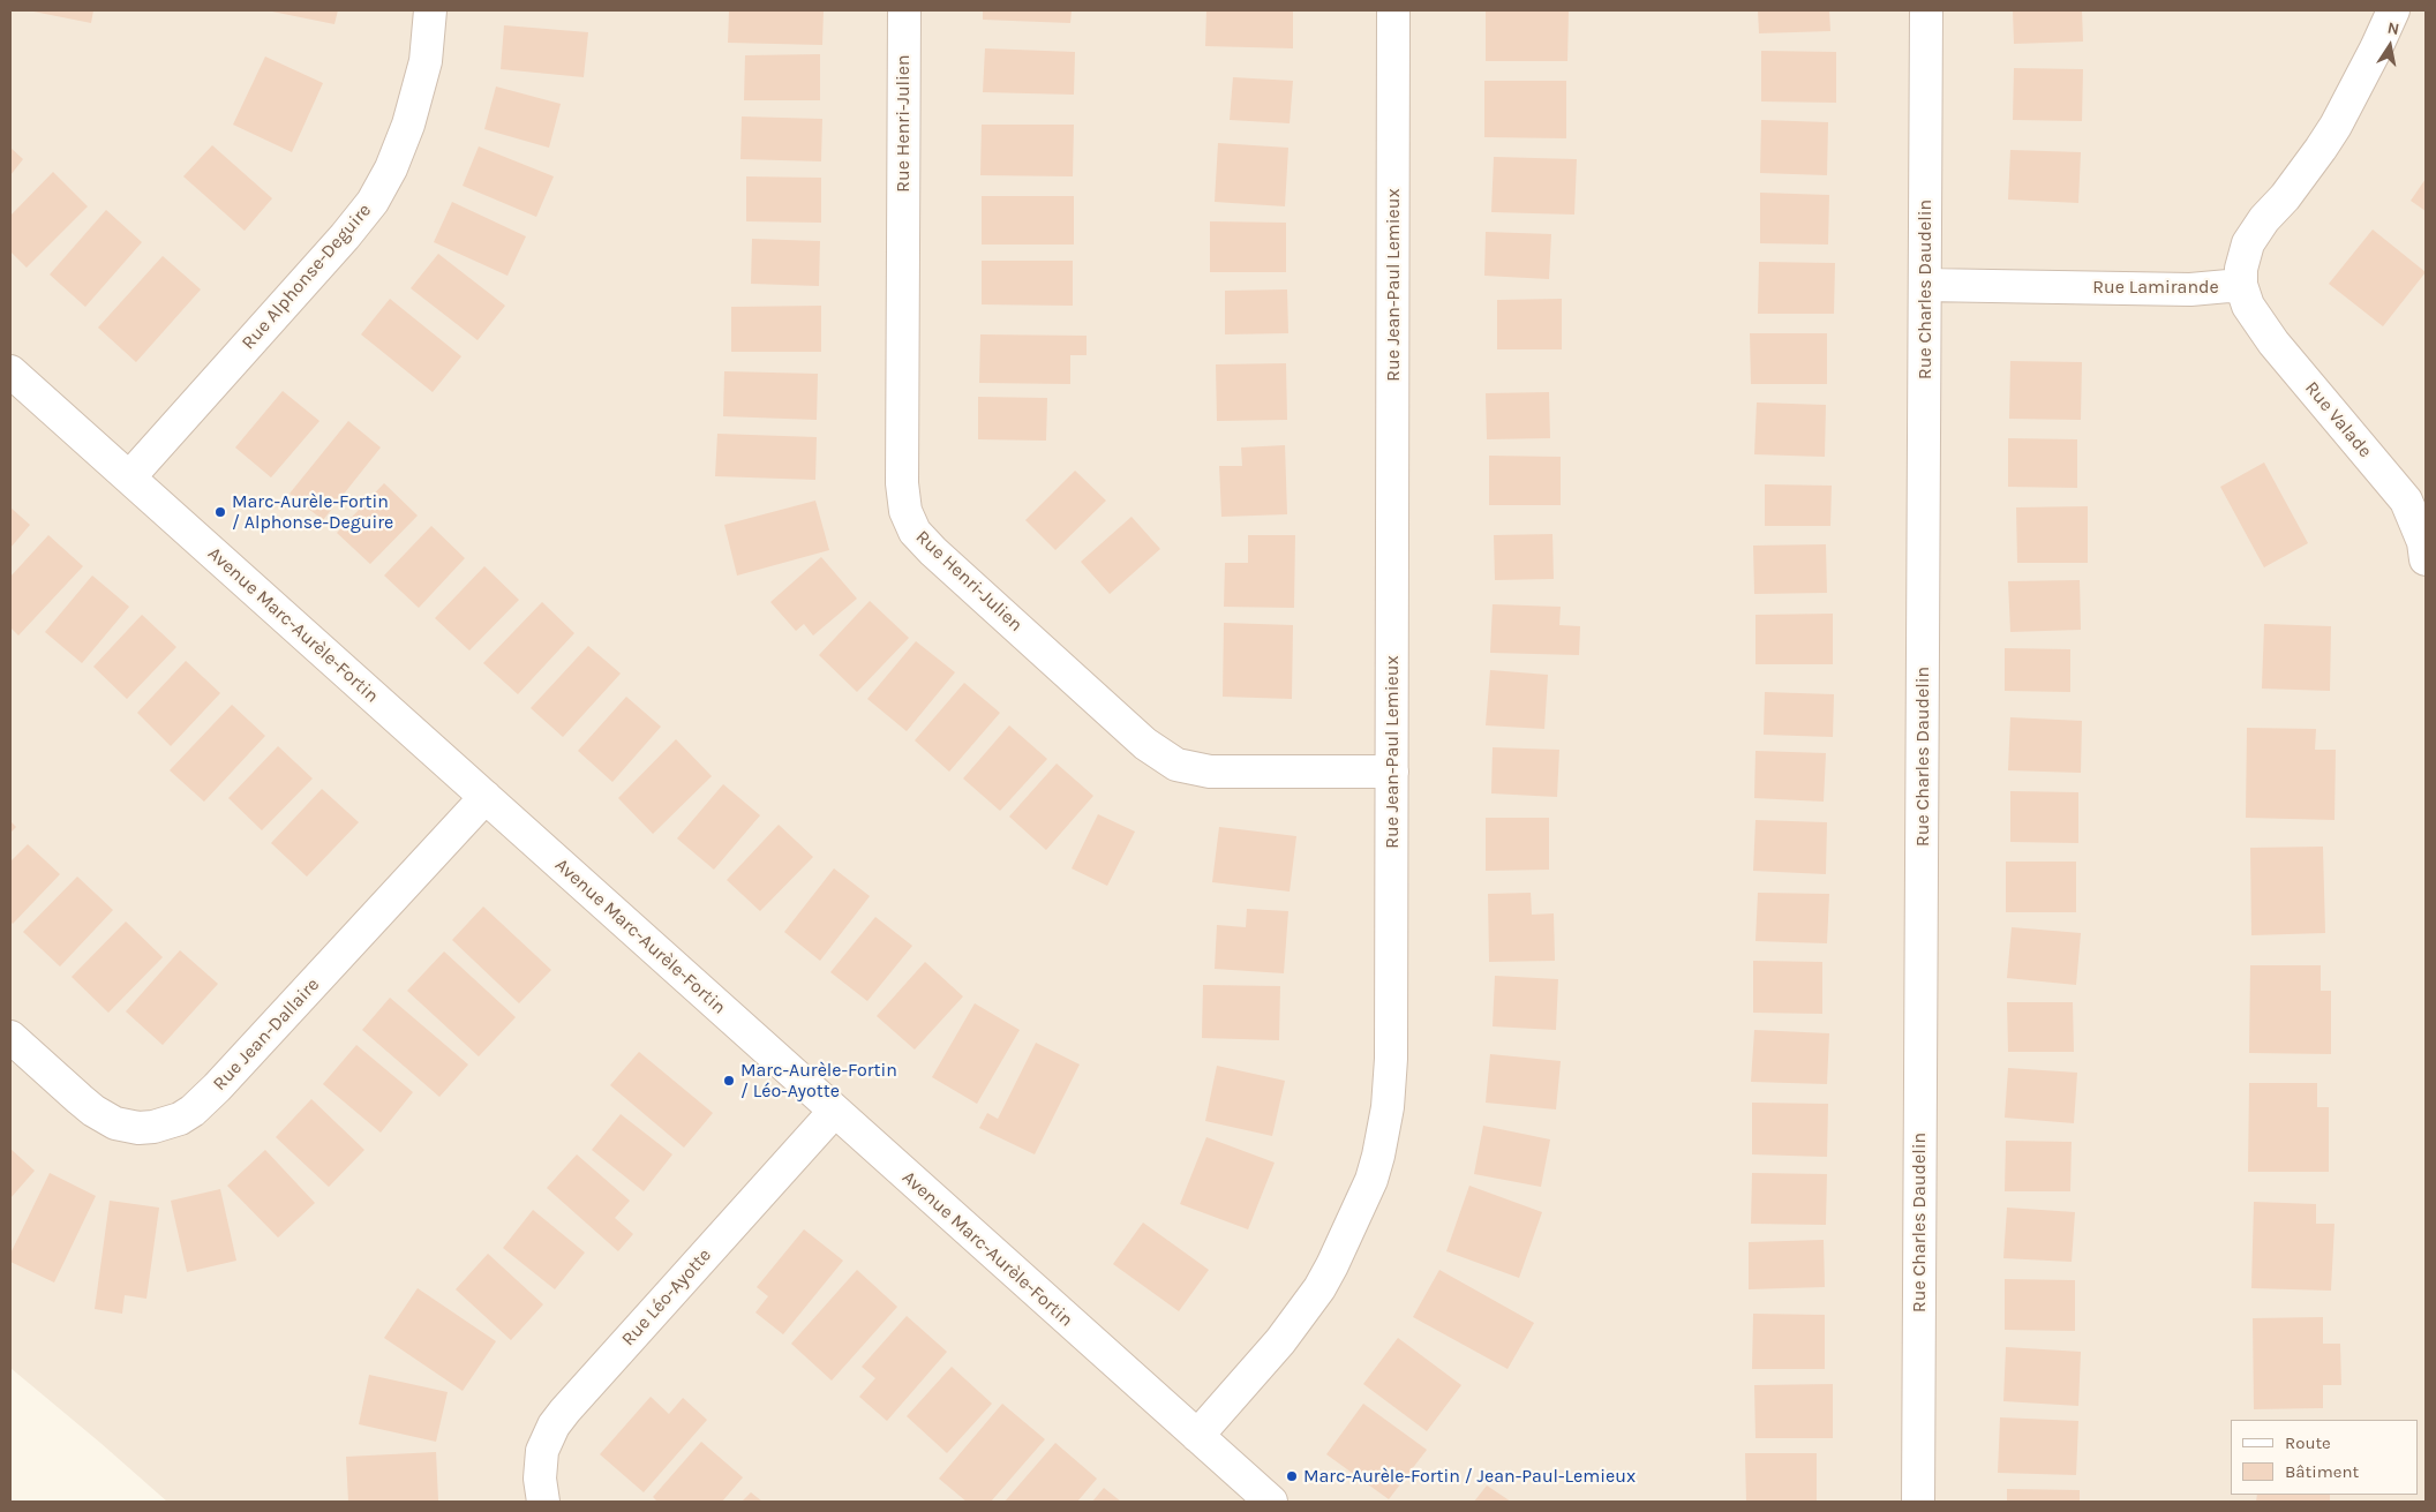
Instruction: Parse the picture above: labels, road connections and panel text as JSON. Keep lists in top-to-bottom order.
{
  "streets": {
    "street": [
      "Rue Henri-Julien",
      "Rue Alphonse-Deguire",
      "Rue Jean-Paul Lemieux",
      "Rue Lamirande",
      "Rue Charles Daudelin",
      "Rue Valade",
      "Avenue Marc-Aurèle-Fortin",
      "Rue Jean-Dallaire",
      "Rue Léo-Ayotte"
    ]
  },
  "crossings": [
    ["Rue Henri-Julien", "Rue Jean-Paul Lemieux"],
    ["Rue Alphonse-Deguire", "Avenue Marc-Aurèle-Fortin"],
    ["Rue Jean-Paul Lemieux", "Avenue Marc-Aurèle-Fortin"],
    ["Rue Lamirande", "Rue Charles Daudelin"],
    ["Rue Lamirande", "Rue Valade"],
    ["Avenue Marc-Aurèle-Fortin", "Rue Jean-Dallaire"],
    ["Avenue Marc-Aurèle-Fortin", "Rue Léo-Ayotte"]
  ],
  "places": ["Marc-Aurèle-Fortin / Alphonse-Deguire", "Marc-Aurèle-Fortin / Léo-Ayotte", "Marc-Aurèle-Fortin / Jean-Paul-Lemieux"],
  "legend": ["Route", "Bâtiment"],
  "north": "top"
}
